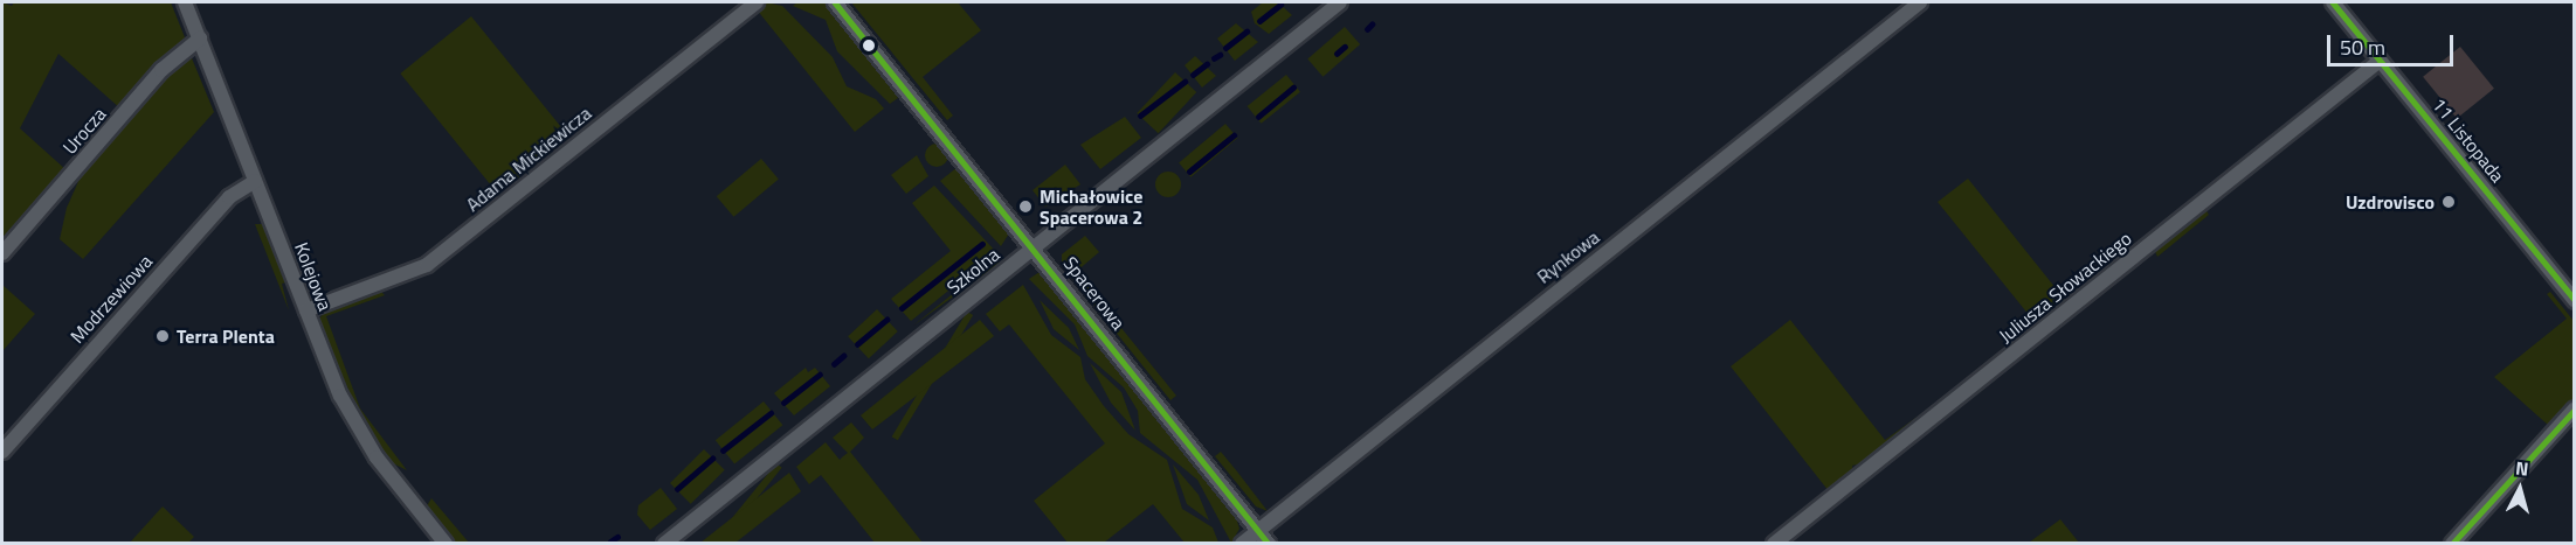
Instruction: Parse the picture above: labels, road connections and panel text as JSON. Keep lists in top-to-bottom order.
{
  "streets": {
    "street": [
      "Urocza",
      "11 Listopada",
      "Adama Mickiewicza",
      "Rynkowa",
      "Szkolna",
      "Kolejowa",
      "Juliusza Słowackiego",
      "Spacerowa",
      "Modrzewiowa"
    ]
  },
  "crossings": [
    ["Urocza", "Kolejowa"],
    ["11 Listopada", "Juliusza Słowackiego"],
    ["Adama Mickiewicza", "Kolejowa"],
    ["Rynkowa", "Spacerowa"],
    ["Szkolna", "Spacerowa"],
    ["Kolejowa", "Modrzewiowa"]
  ],
  "places": ["Uzdrovisco", "Michałowice Spacerowa 2", "Terra Plenta"],
  "scale_bar": "50 m",
  "north": "top"
}
